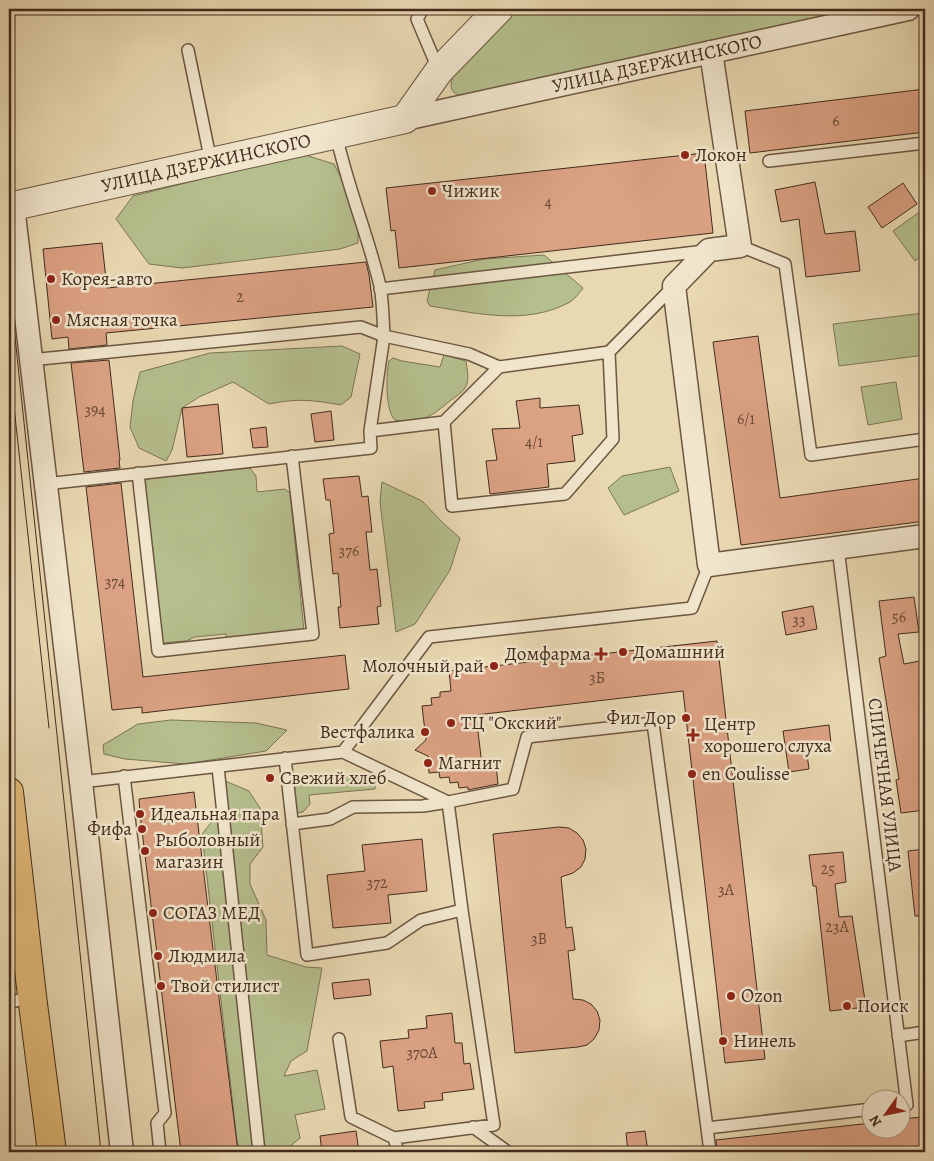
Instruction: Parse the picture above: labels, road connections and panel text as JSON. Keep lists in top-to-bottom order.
{
  "streets": {
    "street": ["УЛИЦА ДЗЕРЖИНСКОГО"],
    "lane": ["СПИЧЕЧНАЯ УЛИЦА"]
  },
  "places": {
    "other": [
      "Локон",
      "Чижик",
      "Корея-авто",
      "Мясная точка",
      "Домашний",
      "Молочный рай",
      "Фил Дор",
      "ТЦ \"Окский\"",
      "Вестфалика",
      "Магнит",
      "en Coulisse",
      "Свежий хлеб",
      "Идеальная пара",
      "Фифа",
      "Рыболовный магазин",
      "СОГАЗ МЕД",
      "Людмила",
      "Твой стилист",
      "Ozon",
      "Поиск",
      "Нинель"
    ],
    "health": ["Домфарма", "Центр хорошего слуха"]
  },
  "house_numbers": [
    "6",
    "4",
    "2",
    "394",
    "6/1",
    "4/1",
    "376",
    "374",
    "56",
    "33",
    "3Б",
    "25",
    "372",
    "3А",
    "23А",
    "3В",
    "370А"
  ],
  "north": "bottom left"
}
